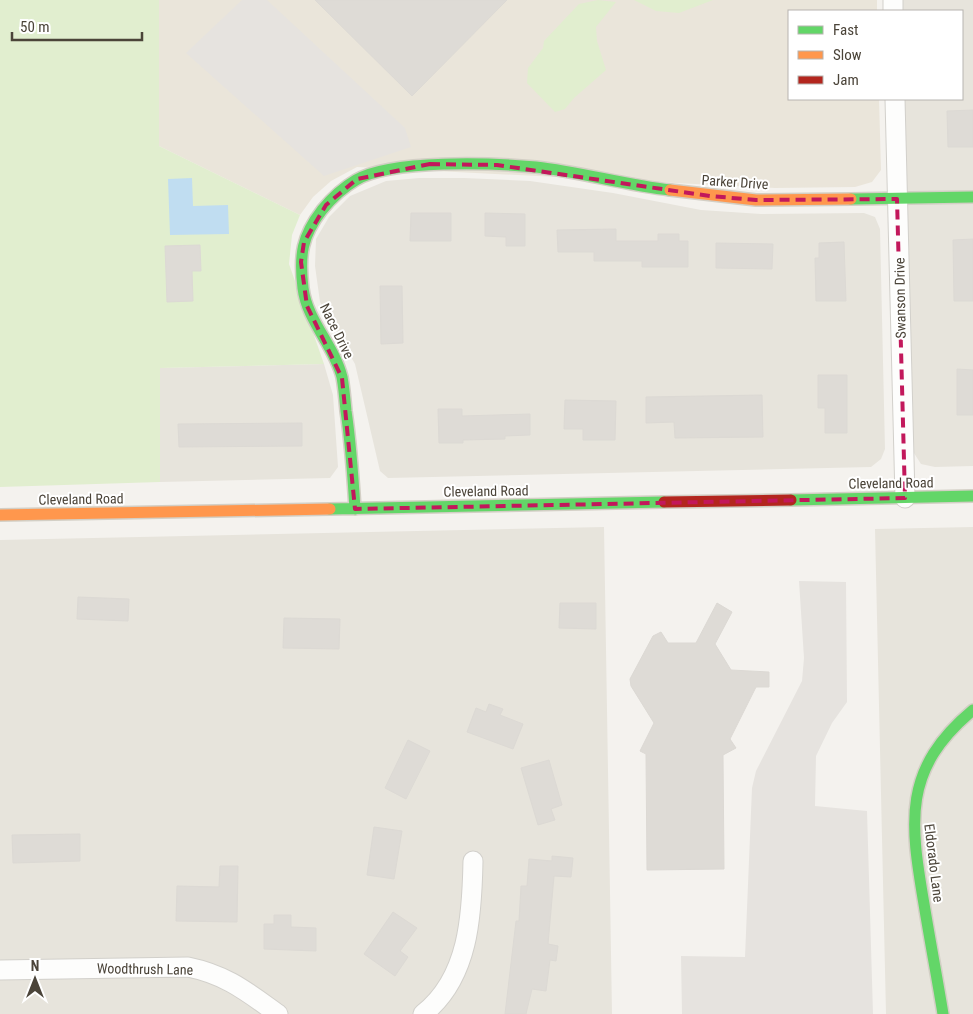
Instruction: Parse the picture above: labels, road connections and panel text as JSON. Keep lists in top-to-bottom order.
{
  "streets": {
    "street": [
      "Parker Drive",
      "Swanson Drive",
      "Nace Drive",
      "Cleveland Road",
      "Eldorado Lane",
      "Woodthrush Lane"
    ]
  },
  "crossings": [
    ["Parker Drive", "Swanson Drive"],
    ["Parker Drive", "Nace Drive"],
    ["Swanson Drive", "Cleveland Road"],
    ["Nace Drive", "Cleveland Road"]
  ],
  "legend": ["Fast", "Slow", "Jam"],
  "scale_bar": "50 m",
  "north": "top"
}
